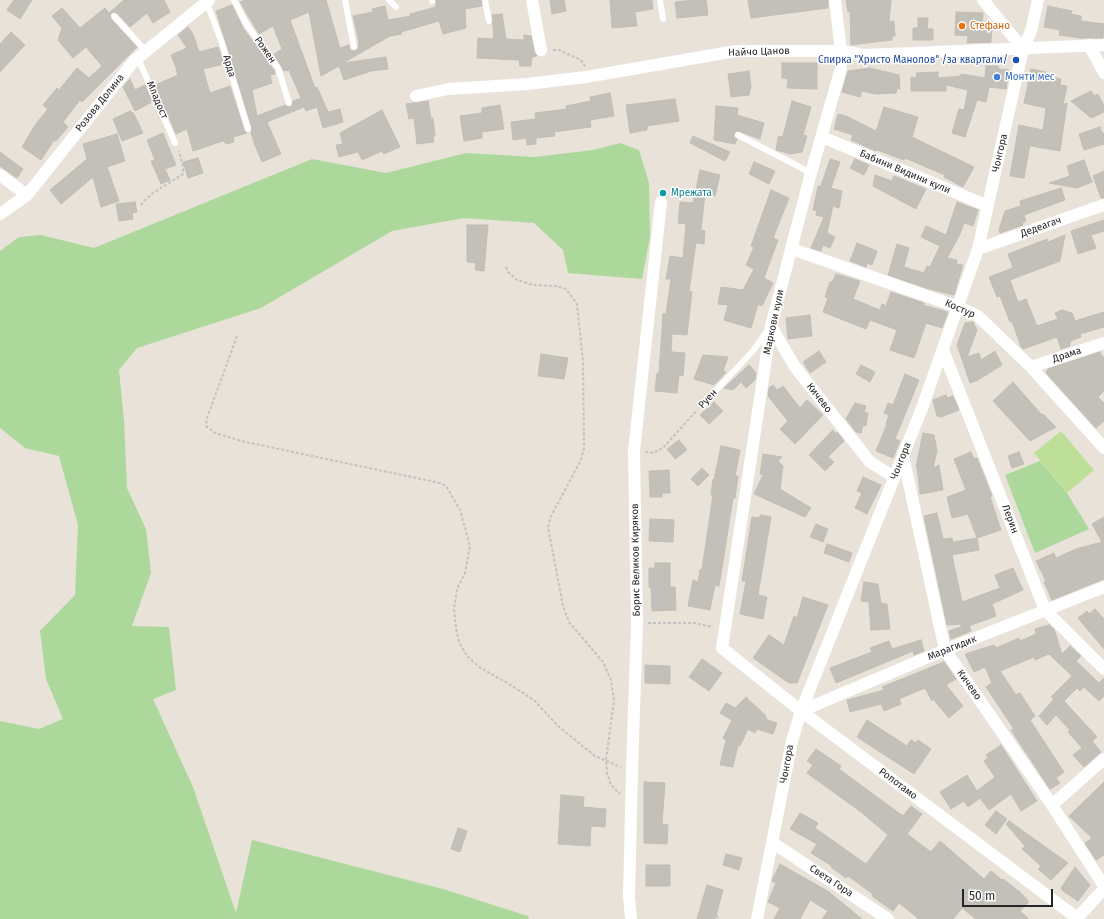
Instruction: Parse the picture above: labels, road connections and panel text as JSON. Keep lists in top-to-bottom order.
{
  "streets": {
    "street": [
      "Найчо Цанов",
      "Розова Долина",
      "Чонгора",
      "Бабини Видини кули",
      "Дедеагач",
      "Костур",
      "Маркови кули",
      "Драма",
      "Кичево",
      "Лерин",
      "Борис Великов Киряков",
      "Марагидик",
      "Ропотамо",
      "Света Гора"
    ],
    "lane": [
      "Рожен",
      "Арда",
      "Младост",
      "Руен"
    ]
  },
  "crossings": [
    ["Найчо Цанов", "Чонгора"],
    ["Найчо Цанов", "Маркови кули"],
    ["Арда", "Розова Долина"],
    ["Младост", "Розова Долина"],
    ["Чонгора", "Бабини Видини кули"],
    ["Чонгора", "Дедеагач"],
    ["Чонгора", "Костур"],
    ["Чонгора", "Кичево"],
    ["Чонгора", "Лерин"],
    ["Чонгора", "Марагидик"],
    ["Чонгора", "Ропотамо"],
    ["Чонгора", "Света Гора"],
    ["Бабини Видини кули", "Маркови кули"],
    ["Костур", "Маркови кули"],
    ["Костур", "Драма"],
    ["Маркови кули", "Кичево"],
    ["Маркови кули", "Руен"],
    ["Маркови кули", "Ропотамо"],
    ["Кичево", "Руен"],
    ["Кичево", "Марагидик"],
    ["Руен", "Борис Великов Киряков"],
    ["Лерин", "Марагидик"],
    ["Марагидик", "Ропотамо"]
  ],
  "places": [
    "Стефано",
    "Спирка \"Христо Манолов\" /за квартали/",
    "Монти мес",
    "Мрежата"
  ],
  "scale_bar": "50 m"
}
